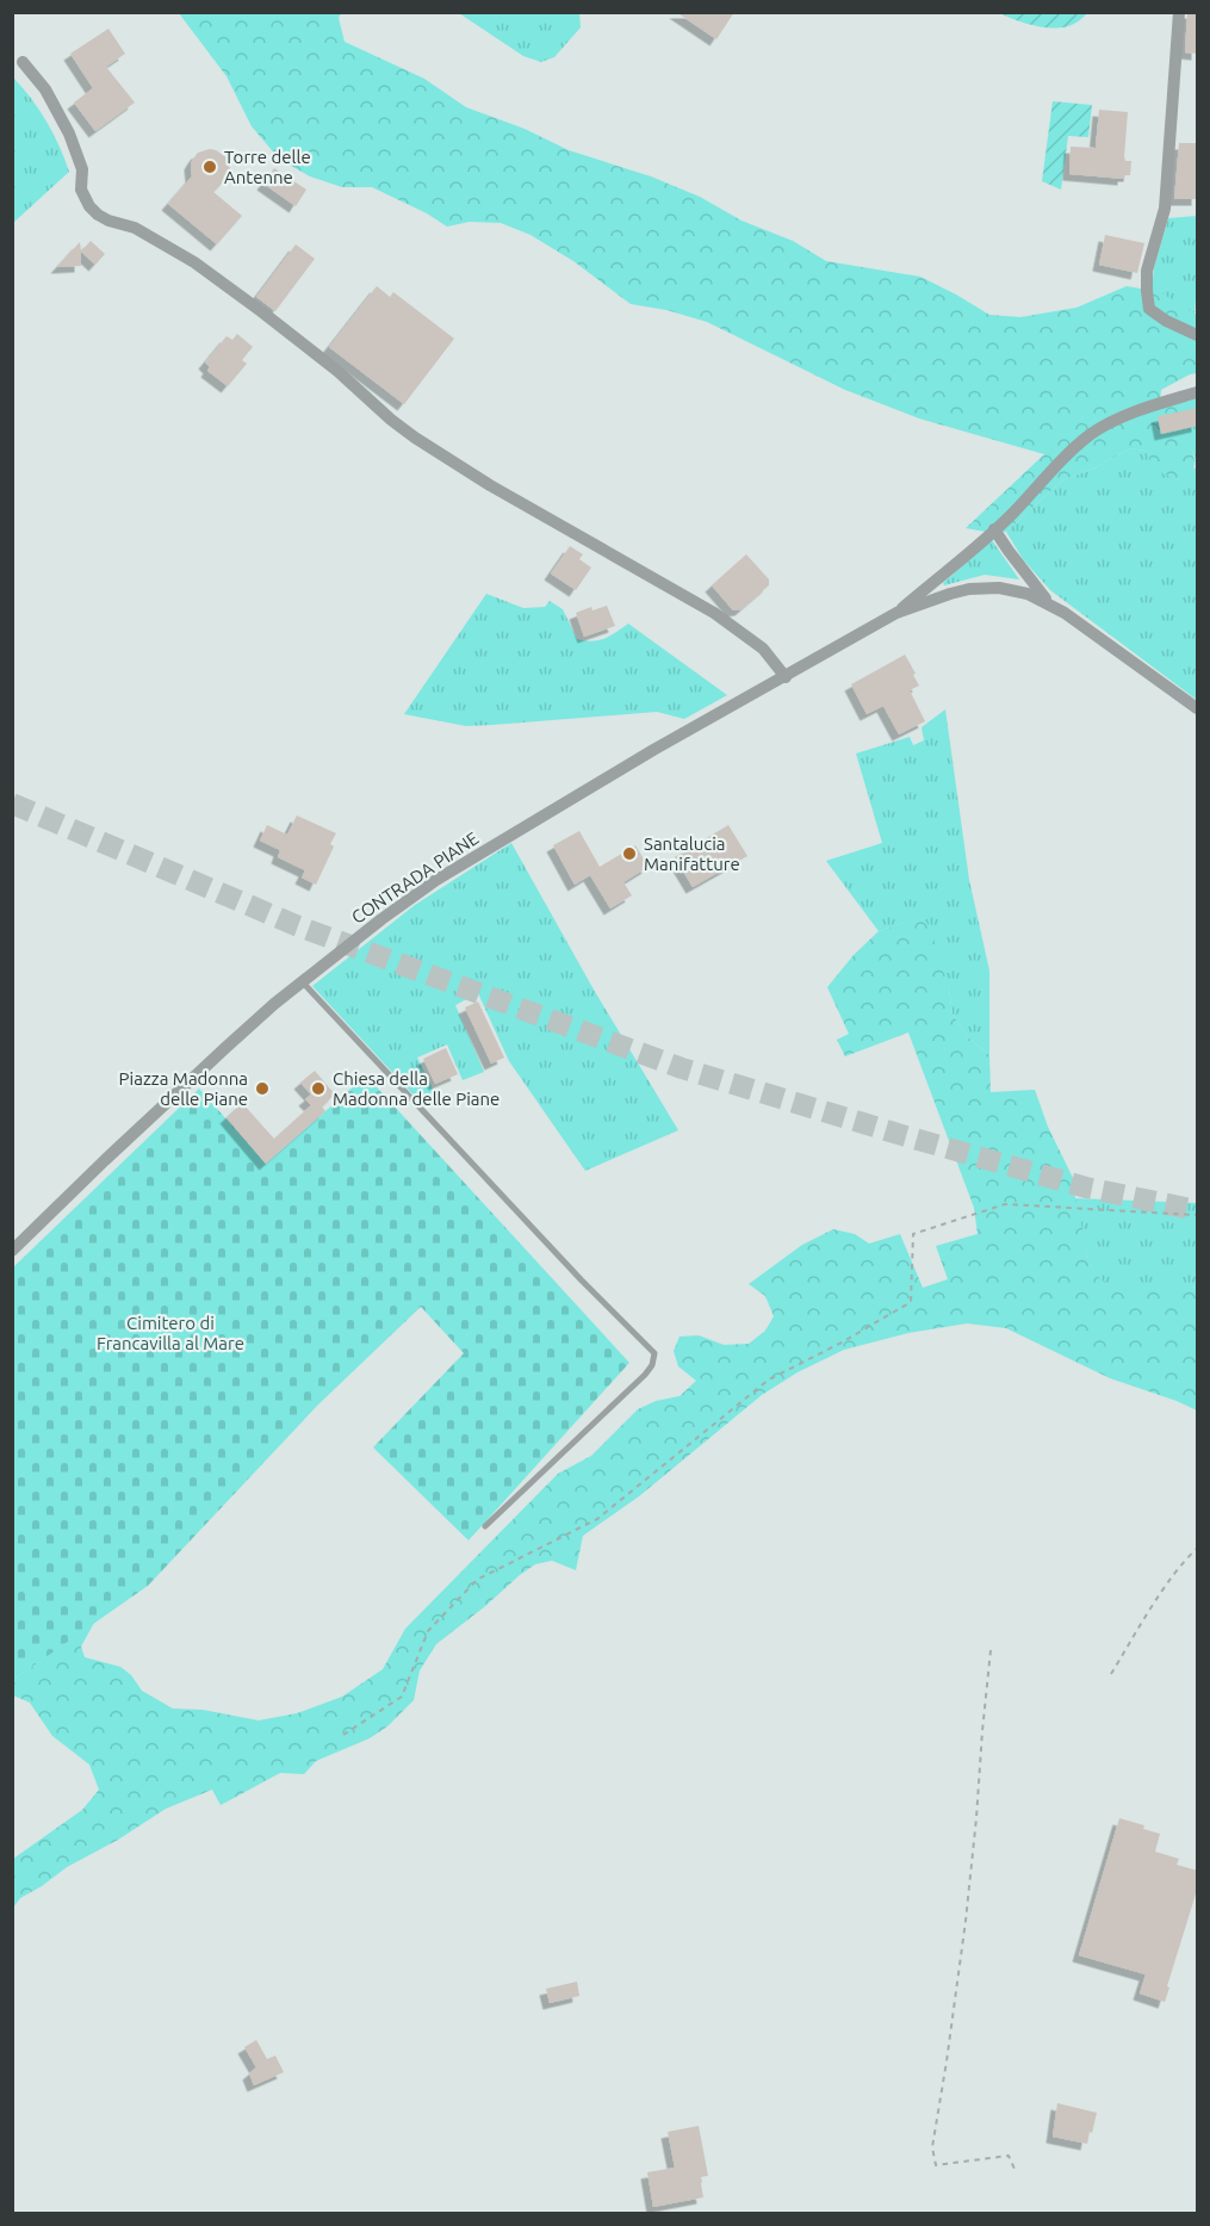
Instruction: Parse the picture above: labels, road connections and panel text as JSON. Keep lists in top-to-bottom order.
{
  "streets": {
    "street": ["CONTRADA PIANE"]
  },
  "parks": ["Cimitero di Francavilla al Mare"],
  "places": [
    "Torre delle Antenne",
    "Santalucia Manifatture",
    "Piazza Madonna delle Piane",
    "Chiesa della Madonna delle Piane"
  ]
}
